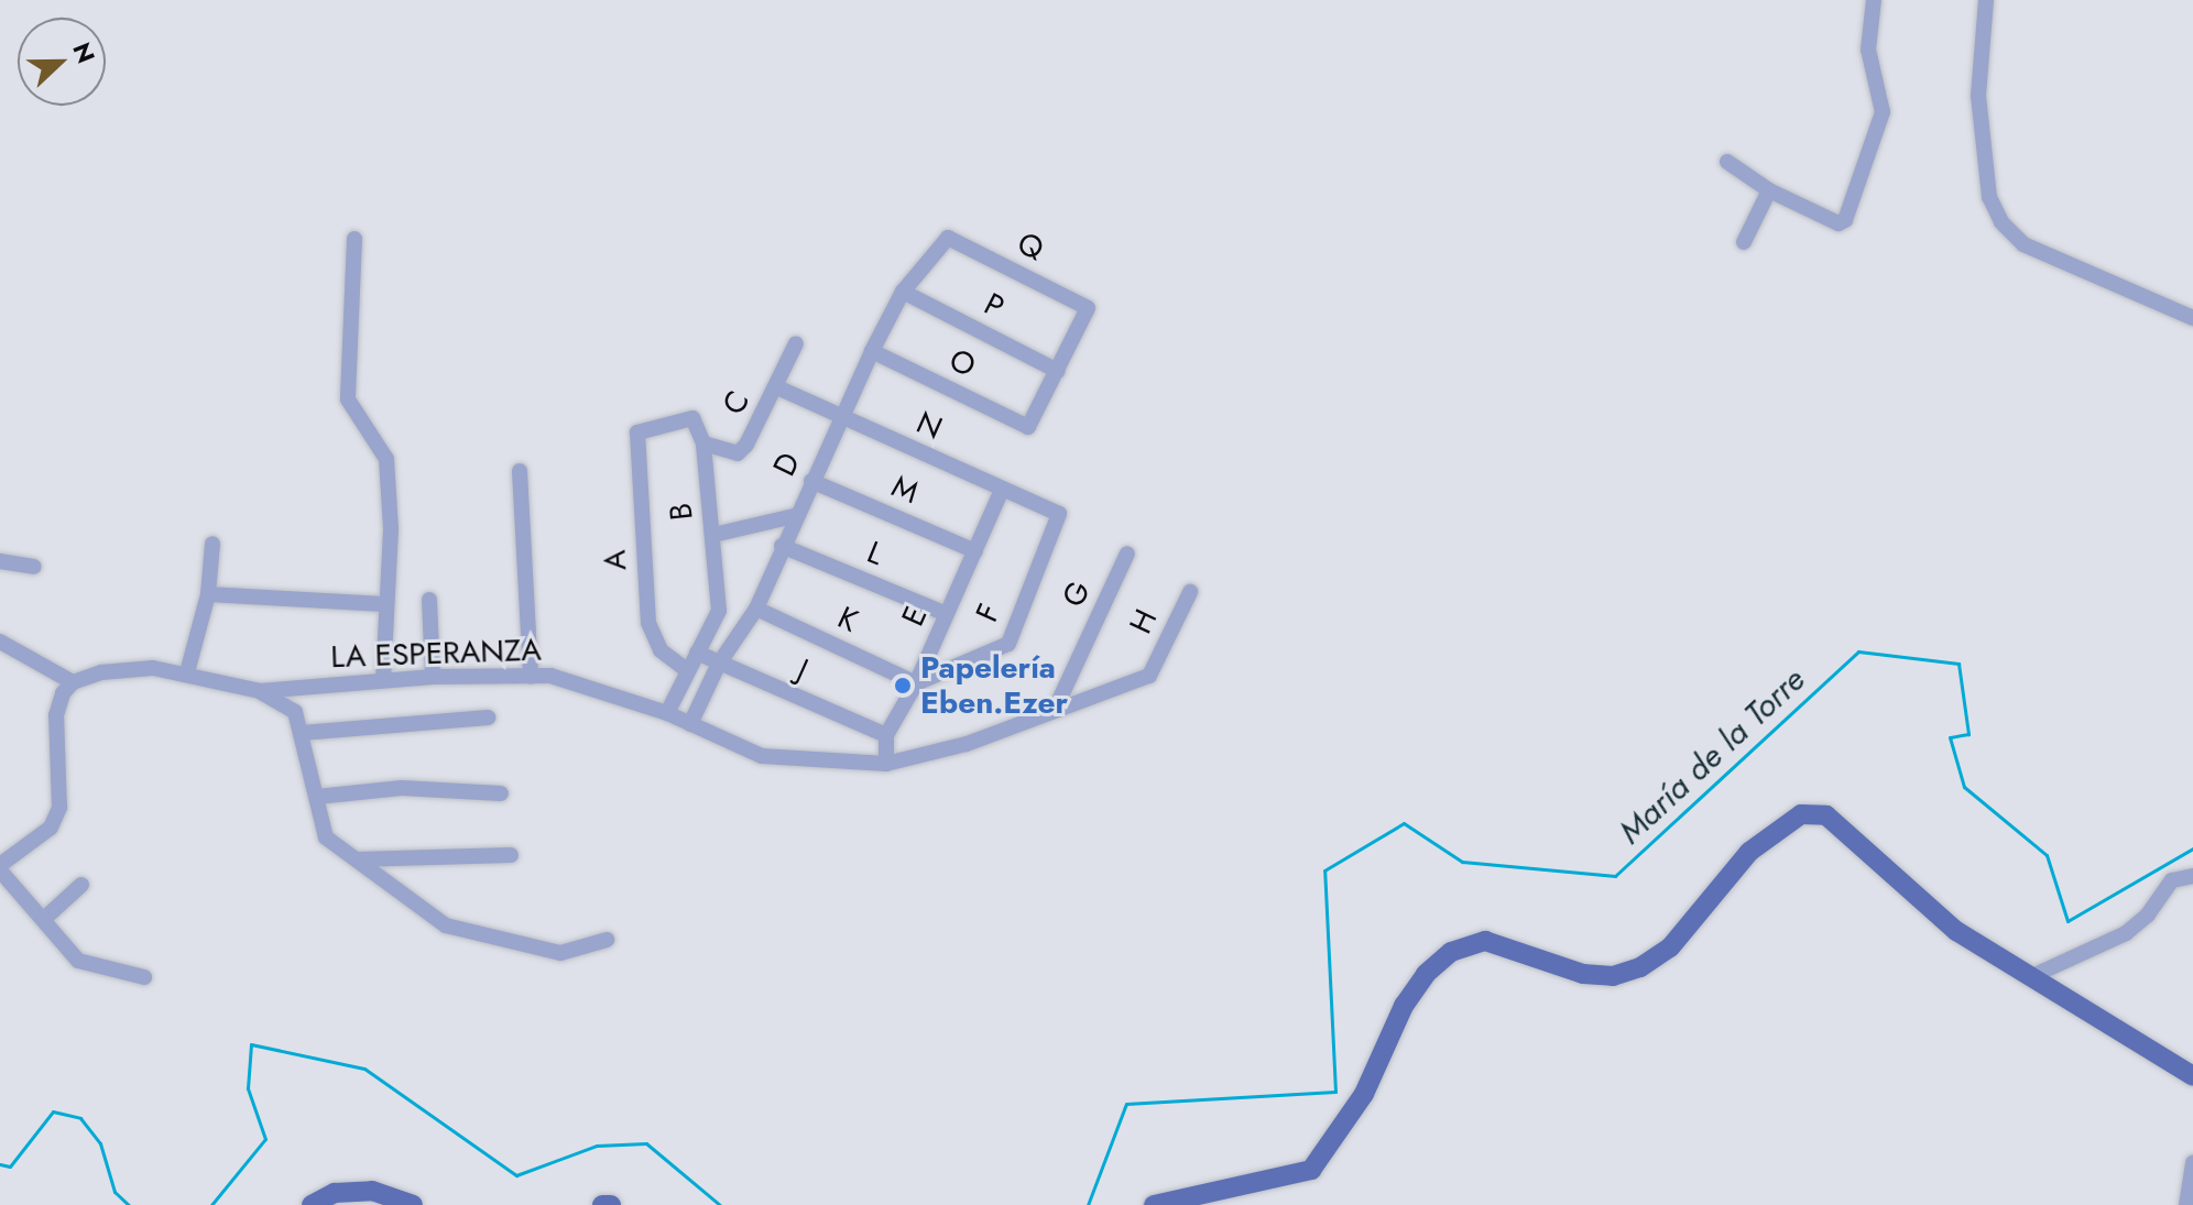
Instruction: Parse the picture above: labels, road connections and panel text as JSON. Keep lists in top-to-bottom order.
{
  "streets": {
    "street": [
      "Q",
      "P",
      "O",
      "C",
      "N",
      "D",
      "M",
      "B",
      "L",
      "A",
      "G",
      "F",
      "E",
      "K",
      "H",
      "LA ESPERANZA",
      "J"
    ]
  },
  "crossings": [
    ["Q", "P"],
    ["Q", "O"],
    ["Q", "D"],
    ["P", "O"],
    ["P", "D"],
    ["O", "D"],
    ["C", "N"],
    ["C", "B"],
    ["C", "A"],
    ["N", "D"],
    ["N", "F"],
    ["N", "E"],
    ["D", "M"],
    ["D", "L"],
    ["D", "K"],
    ["D", "LA ESPERANZA"],
    ["D", "J"],
    ["M", "E"],
    ["B", "A"],
    ["B", "J"],
    ["L", "E"],
    ["G", "LA ESPERANZA"],
    ["F", "E"],
    ["F", "K"],
    ["E", "K"],
    ["E", "LA ESPERANZA"],
    ["E", "J"],
    ["H", "LA ESPERANZA"]
  ],
  "water": ["María de la Torre"],
  "places": ["Papelería Eben.Ezer"],
  "north": "right"
}
